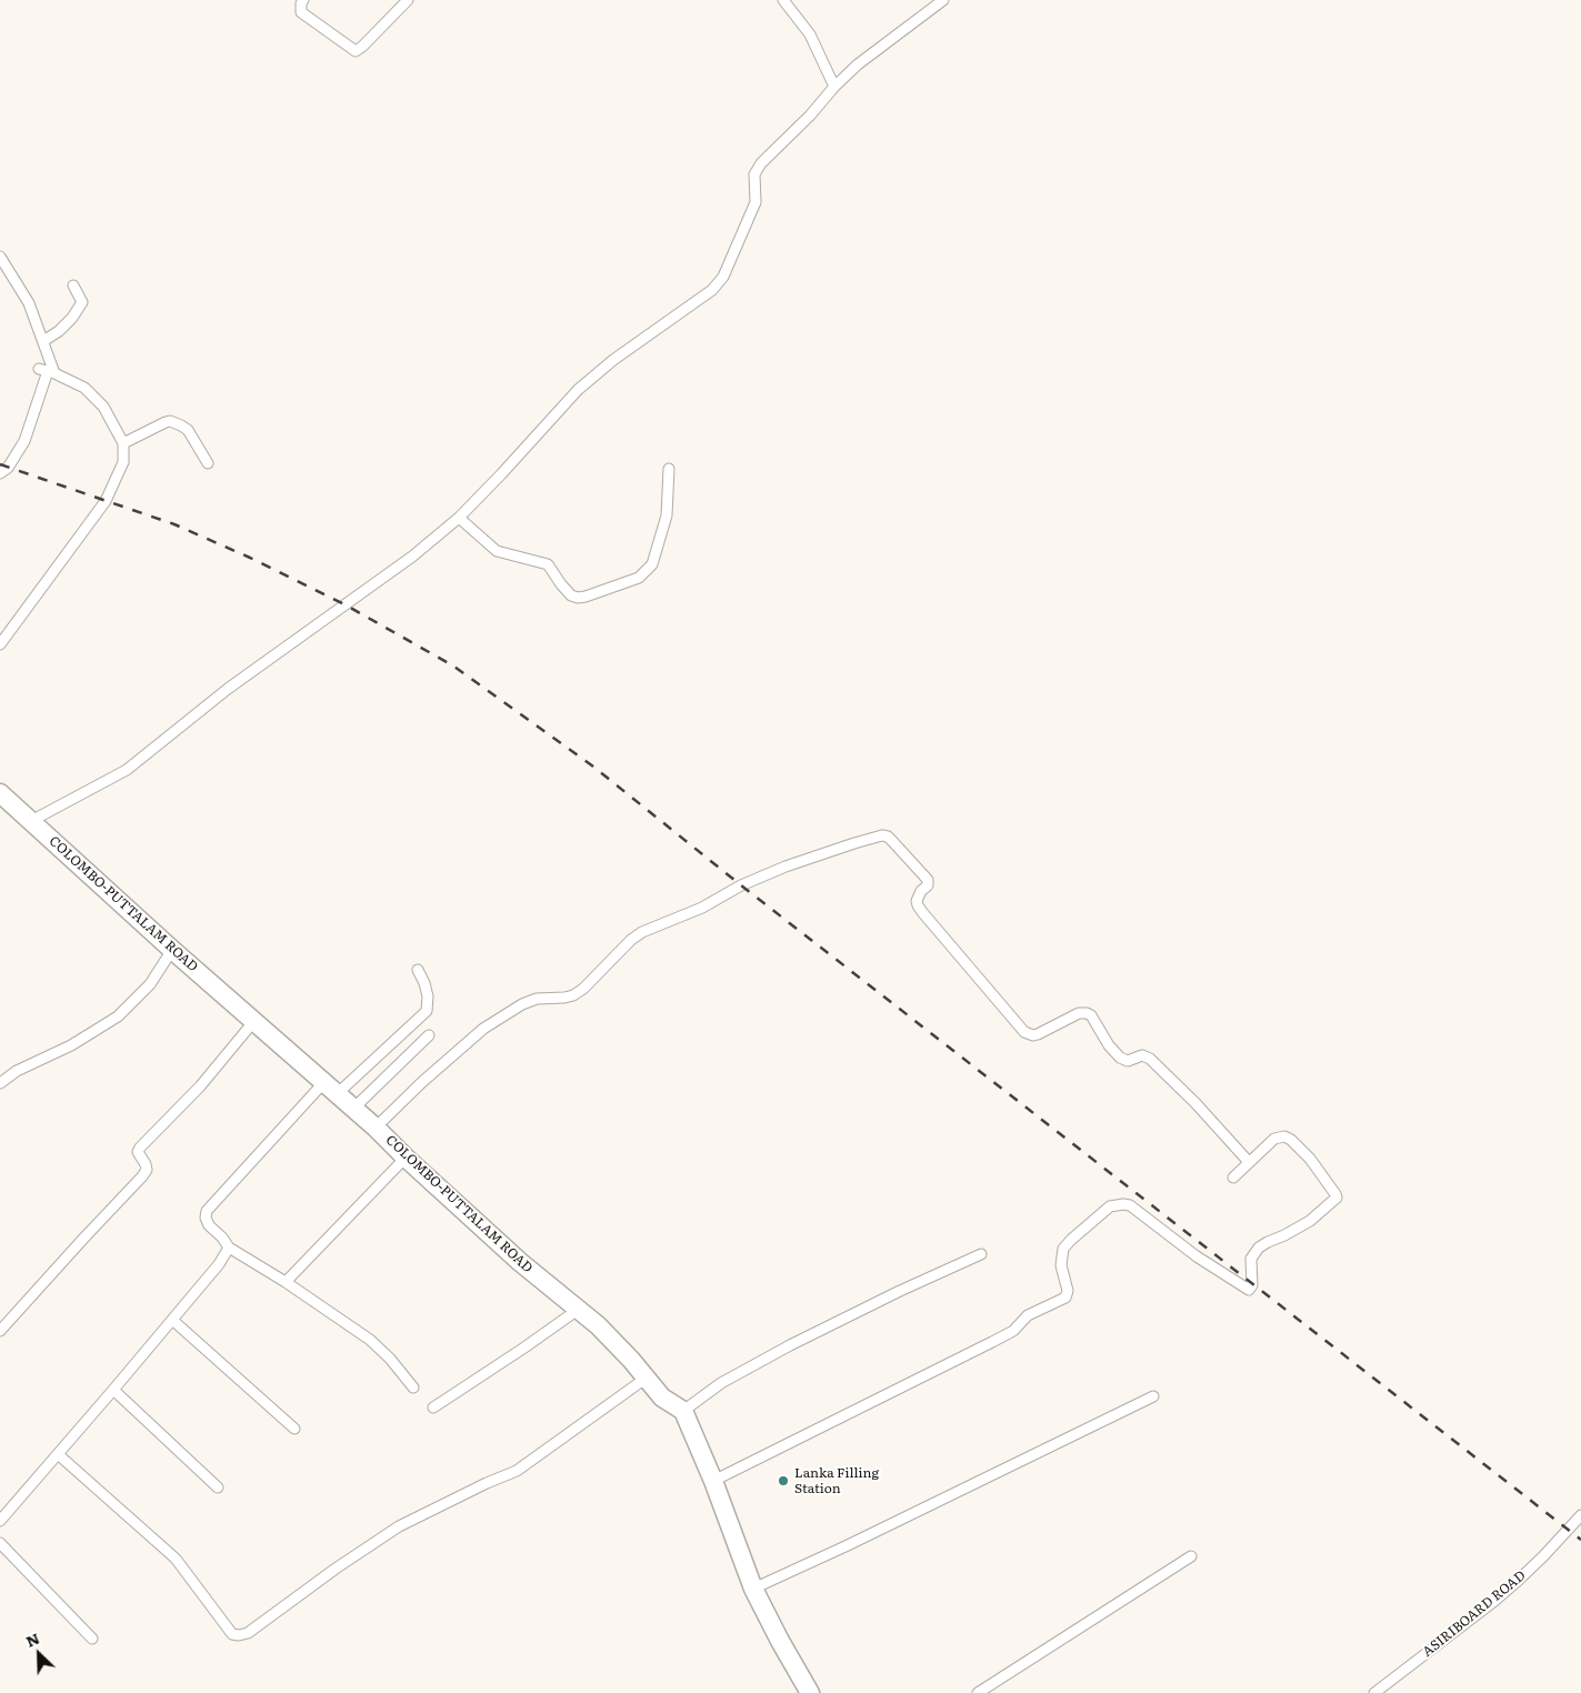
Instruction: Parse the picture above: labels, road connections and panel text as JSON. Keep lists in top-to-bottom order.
{
  "streets": {
    "highway": ["COLOMBO-PUTTALAM ROAD"],
    "street": ["ASIRIBOARD ROAD"]
  },
  "places": ["Lanka Filling Station"],
  "north": "top left"
}
